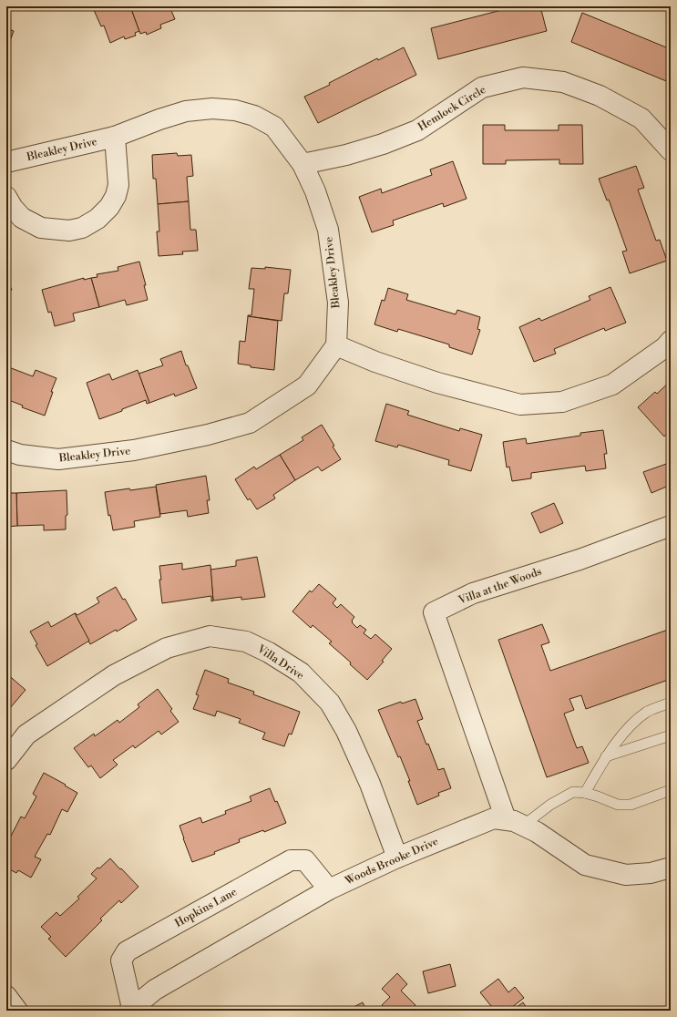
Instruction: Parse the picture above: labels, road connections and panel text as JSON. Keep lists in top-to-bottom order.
{
  "streets": {
    "street": [
      "Hemlock Circle",
      "Bleakley Drive",
      "Villa at the Woods",
      "Villa Drive",
      "Woods Brooke Drive",
      "Hopkins Lane"
    ]
  },
  "crossings": [
    ["Hemlock Circle", "Bleakley Drive"],
    ["Villa at the Woods", "Woods Brooke Drive"],
    ["Villa Drive", "Woods Brooke Drive"],
    ["Woods Brooke Drive", "Hopkins Lane"]
  ]
}
